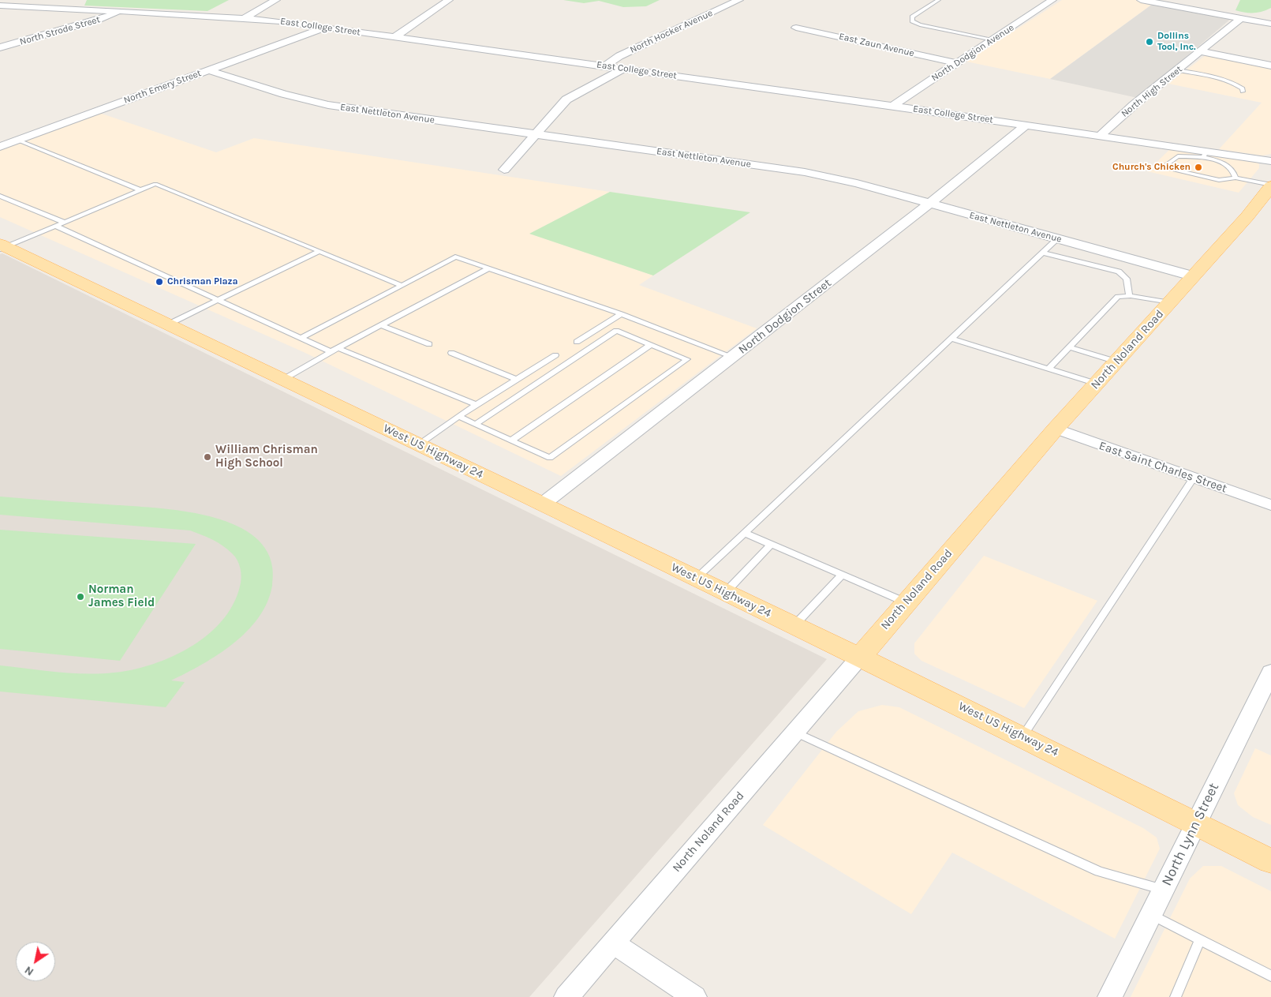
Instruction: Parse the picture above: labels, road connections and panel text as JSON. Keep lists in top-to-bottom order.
{
  "streets": {
    "main road": ["North Noland Road", "West US Highway 24"],
    "street": [
      "East College Street",
      "North Strode Street",
      "North Hocker Avenue",
      "East Zaun Avenue",
      "North Dodgion Avenue",
      "North Emery Street",
      "North High Street",
      "East Nettleton Avenue",
      "North Dodgion Street",
      "East Saint Charles Street",
      "North Lynn Street"
    ]
  },
  "crossings": [
    ["East College Street", "North Strode Street"],
    ["East College Street", "North Hocker Avenue"],
    ["East College Street", "North Dodgion Avenue"],
    ["East College Street", "North Emery Street"],
    ["East College Street", "North High Street"],
    ["East College Street", "North Dodgion Street"],
    ["East Zaun Avenue", "North Dodgion Avenue"],
    ["North Emery Street", "East Nettleton Avenue"],
    ["East Nettleton Avenue", "North Dodgion Street"],
    ["East Nettleton Avenue", "North Noland Road"],
    ["North Dodgion Street", "West US Highway 24"],
    ["North Noland Road", "West US Highway 24"],
    ["North Noland Road", "East Saint Charles Street"],
    ["West US Highway 24", "North Lynn Street"]
  ],
  "places": [
    "Dollins Tool, Inc.",
    "Church's Chicken",
    "Chrisman Plaza",
    "William Chrisman High School",
    "Norman James Field"
  ],
  "north": "bottom left"
}
